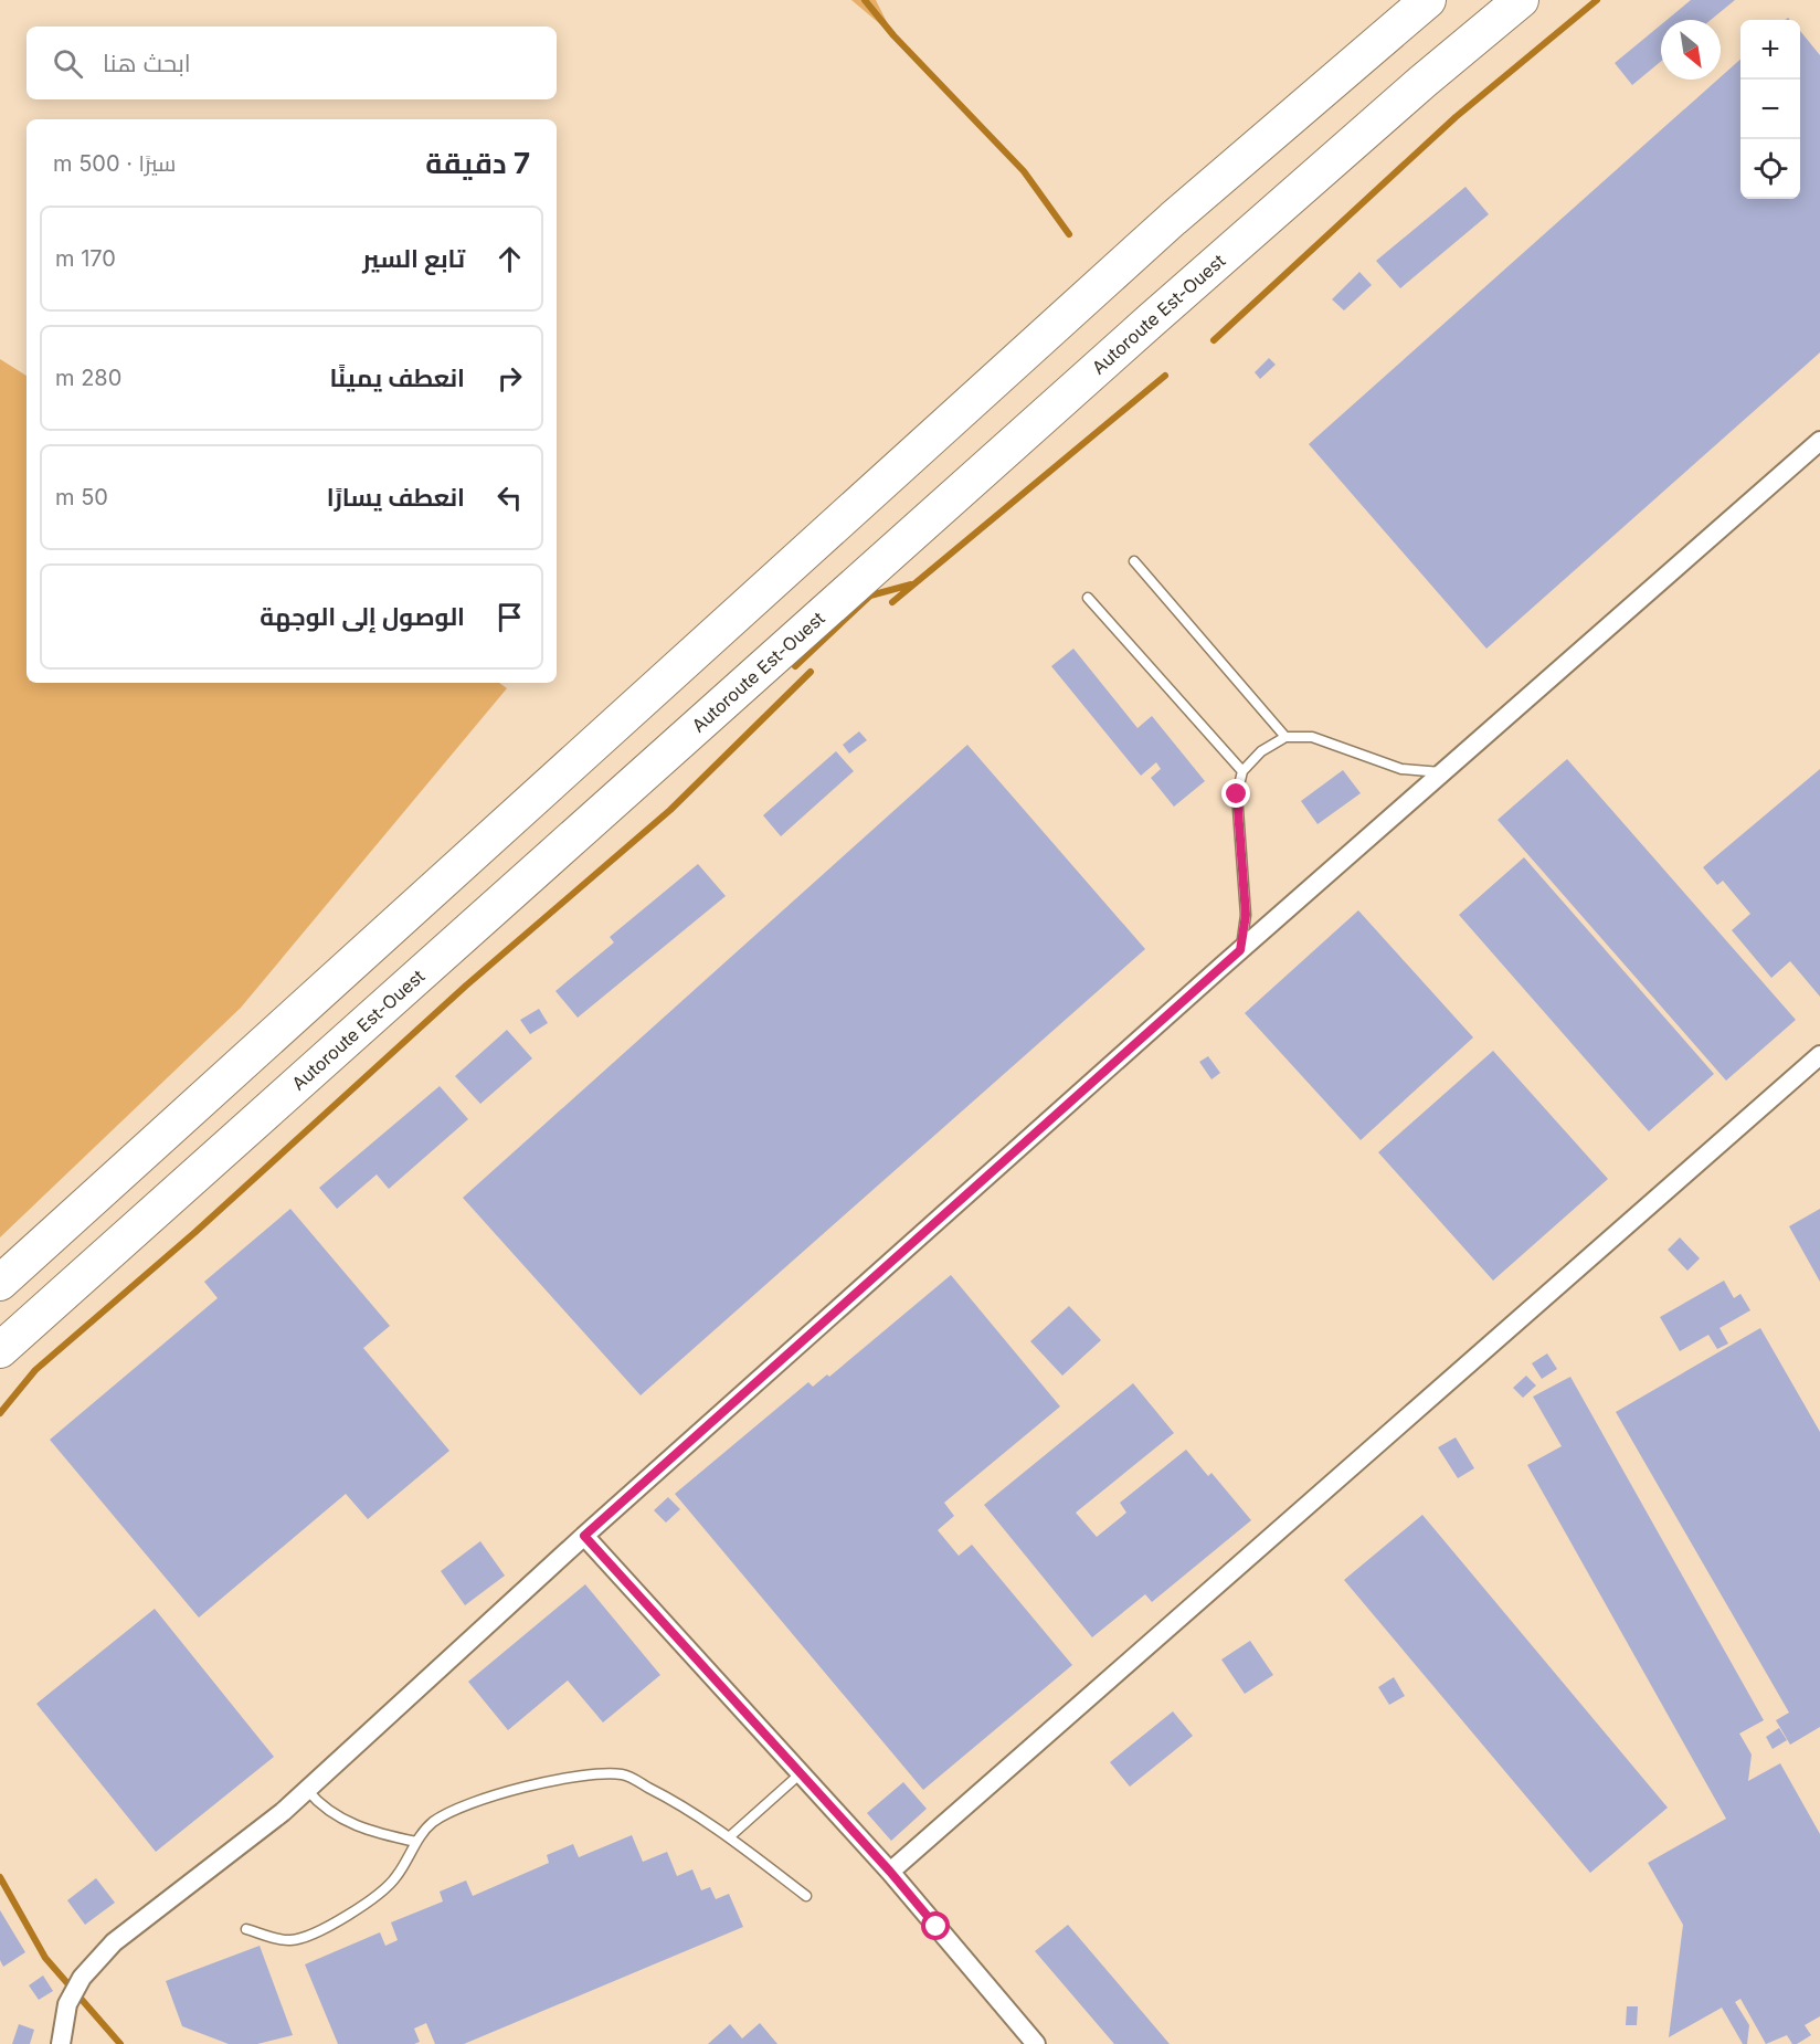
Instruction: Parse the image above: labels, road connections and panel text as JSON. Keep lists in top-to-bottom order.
{
  "streets": {
    "highway": ["Autoroute Est-Ouest"]
  },
  "north": "bottom right",
  "page": {
    "map_buttons": ["+", "−"],
    "search": "ابحث هنا",
    "heading": ["7 دقيقة", "سيرًا · 500 m"],
    "list": [
      ["تابع السير", "170 m"],
      ["انعطف يمينًا", "280 m"],
      ["انعطف يسارًا", "50 m"],
      "الوصول إلى الوجهة"
    ]
  }
}
